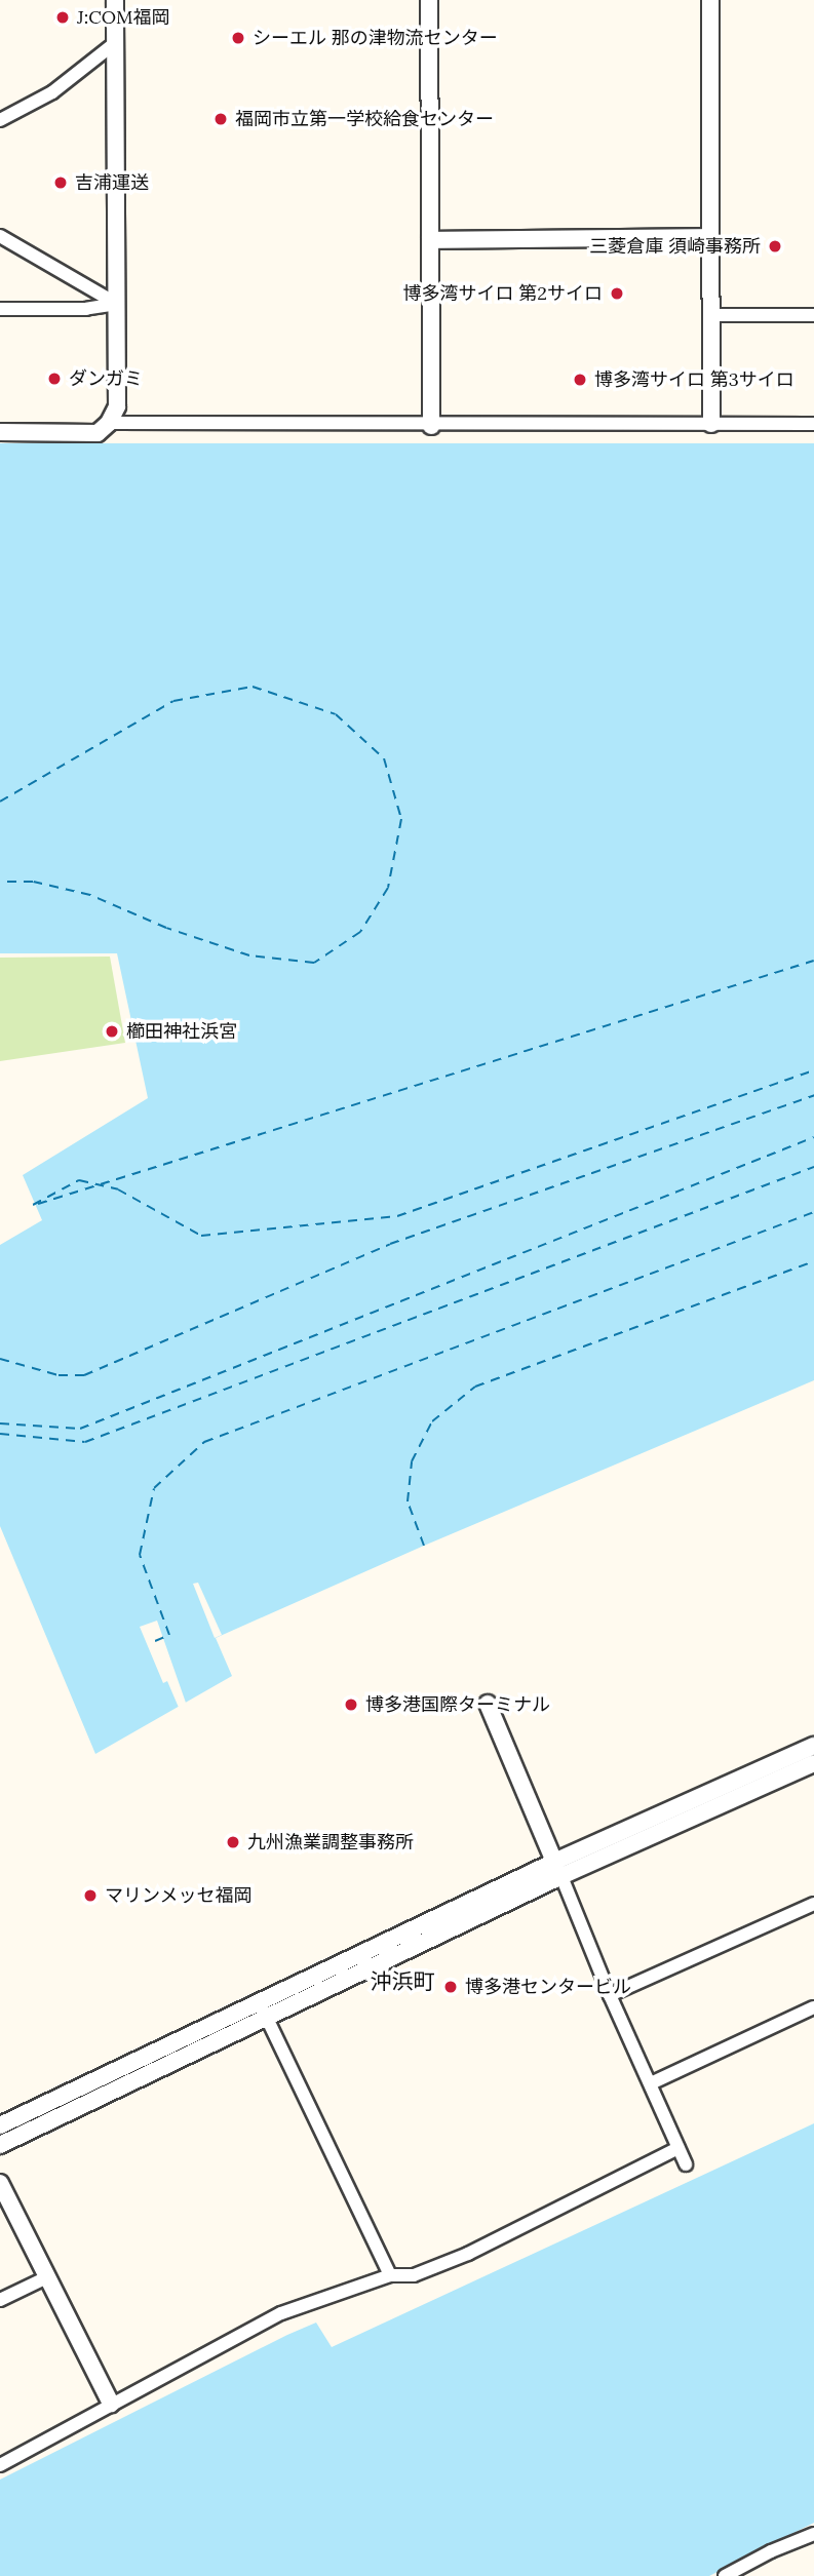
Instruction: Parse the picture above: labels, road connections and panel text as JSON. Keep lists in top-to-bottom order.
{
  "districts": ["沖浜町"],
  "places": [
    "J:COM福岡",
    "シーエル 那の津物流センター",
    "福岡市立第一学校給食センター",
    "吉浦運送",
    "三菱倉庫 須崎事務所",
    "博多湾サイロ 第2サイロ",
    "ダンガミ",
    "博多湾サイロ 第3サイロ",
    "櫛田神社浜宮",
    "博多港国際ターミナル",
    "九州漁業調整事務所",
    "マリンメッセ福岡",
    "博多港センタービル"
  ]
}
